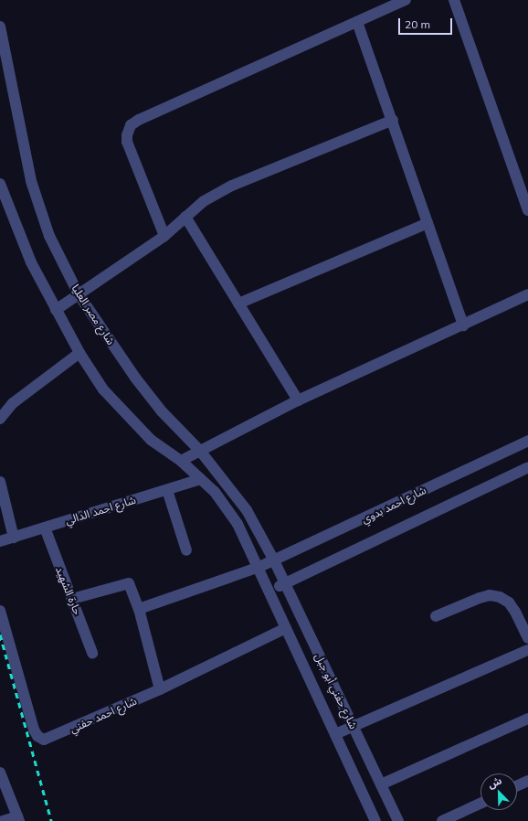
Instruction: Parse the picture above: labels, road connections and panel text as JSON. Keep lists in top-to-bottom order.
{
  "streets": {
    "street": [
      "شارع مصر العليا",
      "شارع احمد بدوي",
      "شارع احمد الدالي",
      "حارة الشهيد",
      "شارع حفني أبو جبل",
      "شارع احمد حفني"
    ]
  },
  "crossings": [
    ["شارع مصر العليا", "شارع احمد بدوي"],
    ["شارع مصر العليا", "شارع حفني أبو جبل"],
    ["شارع احمد بدوي", "شارع حفني أبو جبل"],
    ["شارع احمد الدالي", "حارة الشهيد"],
    ["شارع حفني أبو جبل", "شارع احمد حفني"]
  ],
  "scale_bar": "20 m",
  "north": "top left"
}
